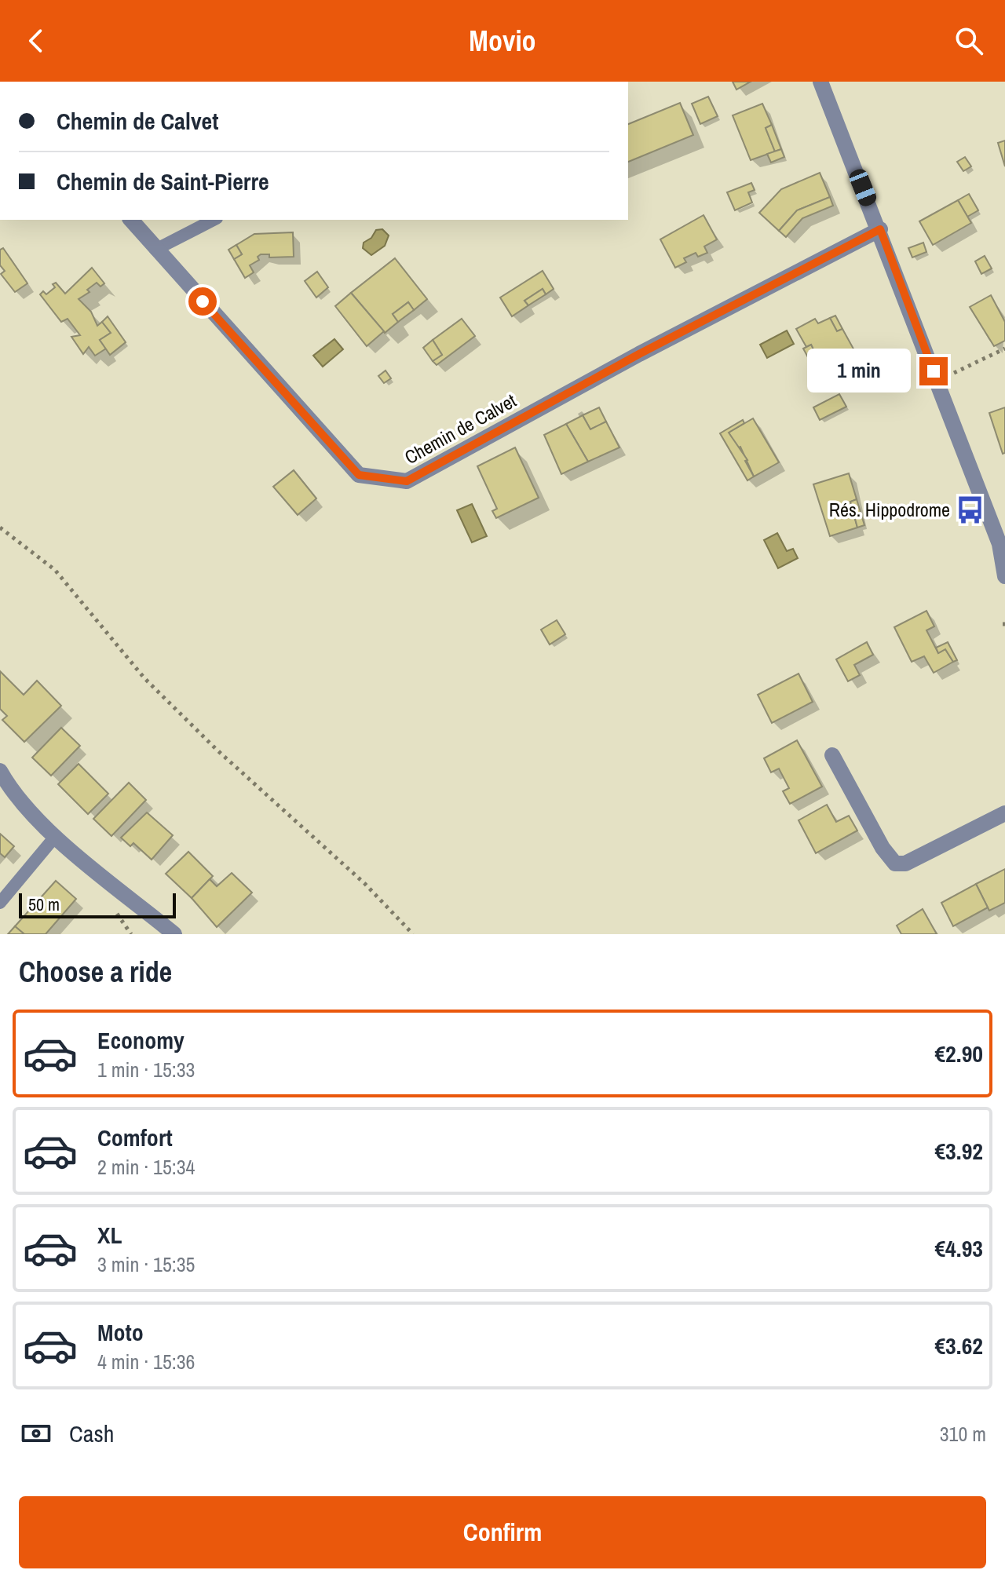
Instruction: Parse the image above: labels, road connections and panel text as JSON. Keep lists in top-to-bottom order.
{
  "streets": {
    "street": ["Chemin de Calvet"]
  },
  "places": {
    "bus stop": ["Rés. Hippodrome"]
  },
  "scale_bar": "50 m",
  "page": {
    "header": "Movio",
    "banner": ["Chemin de Calvet", "Chemin de Saint-Pierre"],
    "bubble": "1 min",
    "scale": "50 m",
    "heading": "Choose a ride",
    "list": [
      {
        "name": "Economy",
        "note": "1 min · 15:33",
        "value": "€2.90"
      },
      {
        "name": "Comfort",
        "note": "2 min · 15:34",
        "value": "€3.92"
      },
      {
        "name": "XL",
        "note": "3 min · 15:35",
        "value": "€4.93"
      },
      {
        "name": "Moto",
        "note": "4 min · 15:36",
        "value": "€3.62"
      }
    ],
    "pay": ["Cash", "310 m"],
    "buttons": "Confirm"
  }
}
